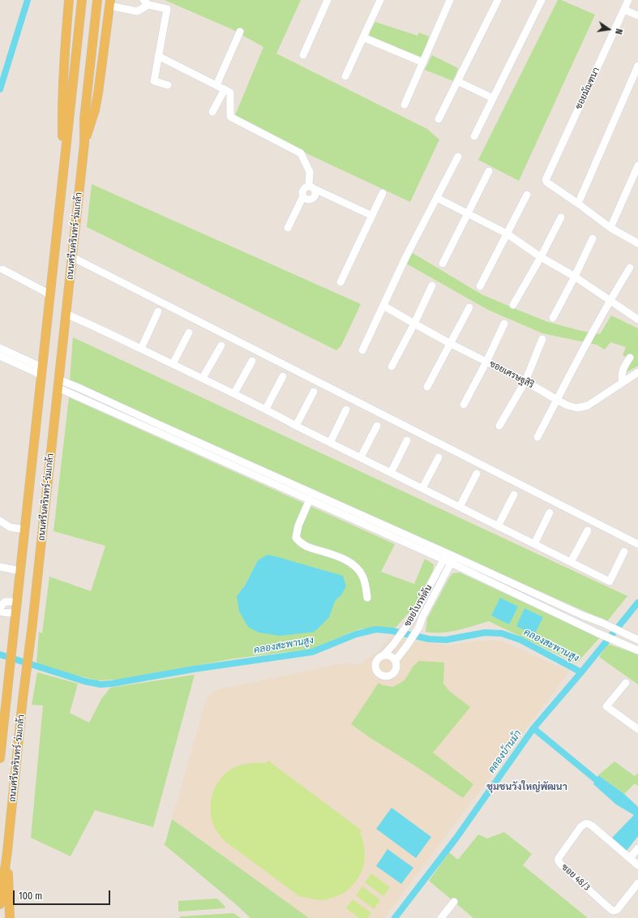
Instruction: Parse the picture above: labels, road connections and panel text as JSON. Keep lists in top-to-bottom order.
{
  "streets": {
    "main road": ["ถนนศรีนครินทร์-ร่มเกล้า"],
    "street": [
      "ซอยมัณฑนา",
      "ซอยเศรษฐสิริ",
      "ซอยไบรท์ตัน",
      "ซอย 48/3"
    ]
  },
  "districts": ["ชุมชนวังใหญ่พัฒนา"],
  "water": ["คลองสะพานสูง", "คลองบ้านม้า"],
  "scale_bar": "100 m",
  "north": "right"
}
